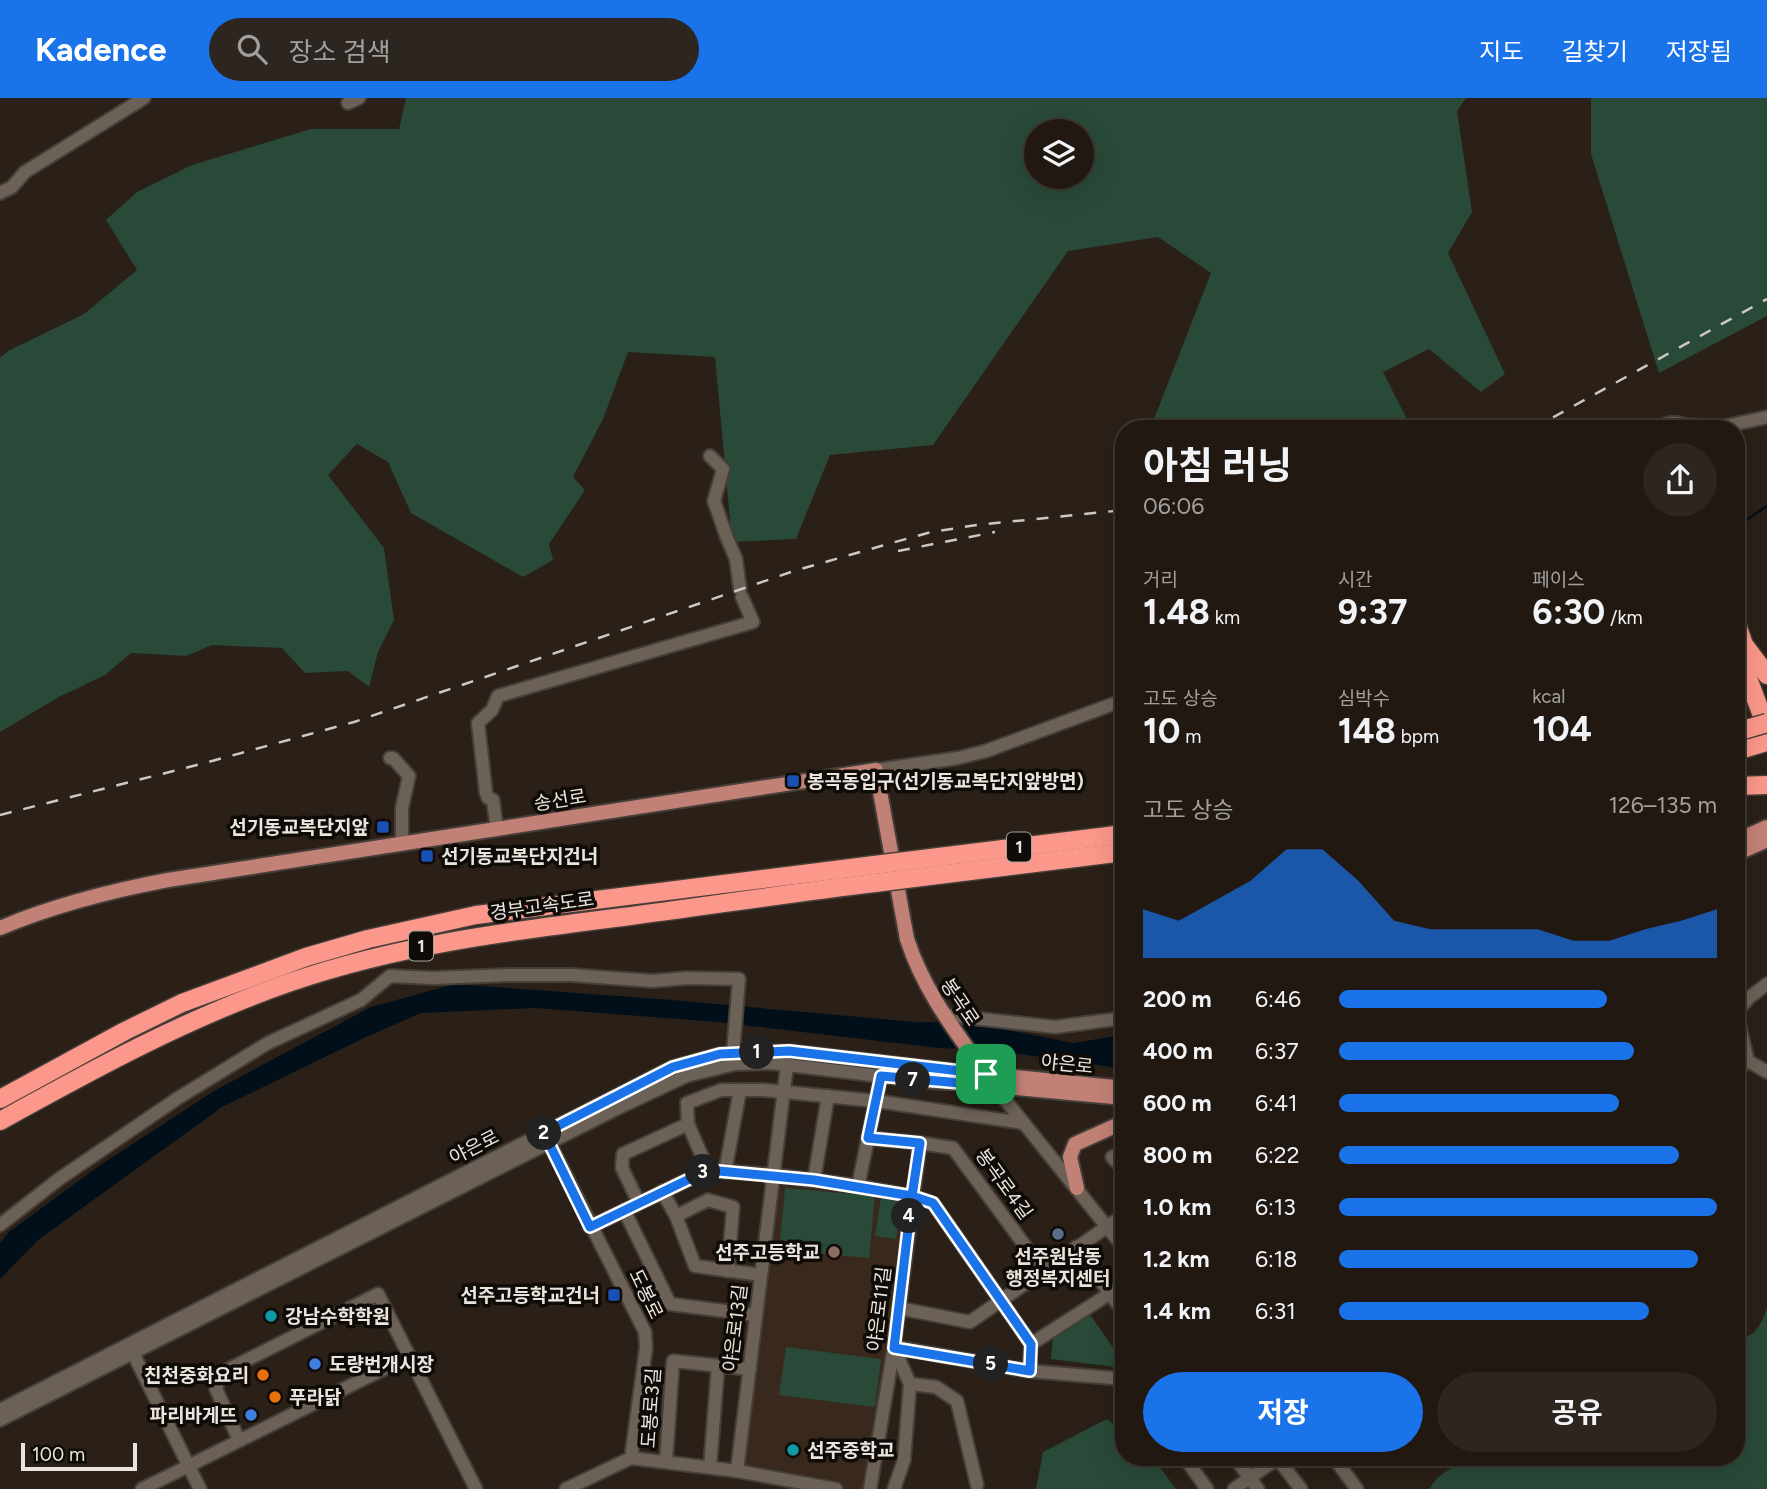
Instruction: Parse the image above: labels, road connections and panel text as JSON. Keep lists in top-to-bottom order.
{
  "streets": {
    "highway": ["1", "경부고속도로"],
    "main road": ["송선로", "봉곡로", "야은로"],
    "street": [
      "봉곡로4길",
      "도봉로",
      "야은로11길",
      "야은로13길",
      "도봉로3길"
    ]
  },
  "crossings": [
    ["송선로", "봉곡로"],
    ["봉곡로", "야은로"],
    ["야은로", "도봉로"],
    ["야은로", "야은로13길"],
    ["봉곡로4길", "야은로11길"],
    ["도봉로", "도봉로3길"],
    ["야은로13길", "도봉로3길"]
  ],
  "places": {
    "transit": [
      "봉곡동입구(선기동교복단지앞방면)",
      "선기동교복단지앞",
      "선기동교복단지건너",
      "선주고등학교건너"
    ],
    "other": [
      "선주원남동 행정복지센터",
      "선주고등학교",
      "강남수학학원",
      "도량번개시장",
      "친천중화요리",
      "푸라닭",
      "파리바게뜨",
      "선주중학교"
    ]
  },
  "scale_bar": "100 m",
  "page": {
    "header": "Kadence",
    "search": "장소 검색",
    "nav": ["지도", "길찾기", "저장됨"],
    "heading": ["아침 러닝", "06:06"],
    "stats": [
      ["거리", "1.48 km"],
      ["시간", "9:37"],
      ["페이스", "6:30 /km"],
      ["고도 상승", "10 m"],
      ["심박수", "148 bpm"],
      ["kcal", "104"]
    ],
    "chart": ["고도 상승", "126–135 m"],
    "list": [
      {
        "name": "200 m",
        "note": "6:46"
      },
      {
        "name": "400 m",
        "note": "6:37"
      },
      {
        "name": "600 m",
        "note": "6:41"
      },
      {
        "name": "800 m",
        "note": "6:22"
      },
      {
        "name": "1.0 km",
        "note": "6:13"
      },
      {
        "name": "1.2 km",
        "note": "6:18"
      },
      {
        "name": "1.4 km",
        "note": "6:31"
      }
    ],
    "pins": [
      "1",
      "7",
      "2",
      "3",
      "4",
      "5"
    ],
    "buttons": ["저장", "공유"],
    "scale": "100 m"
  }
}
